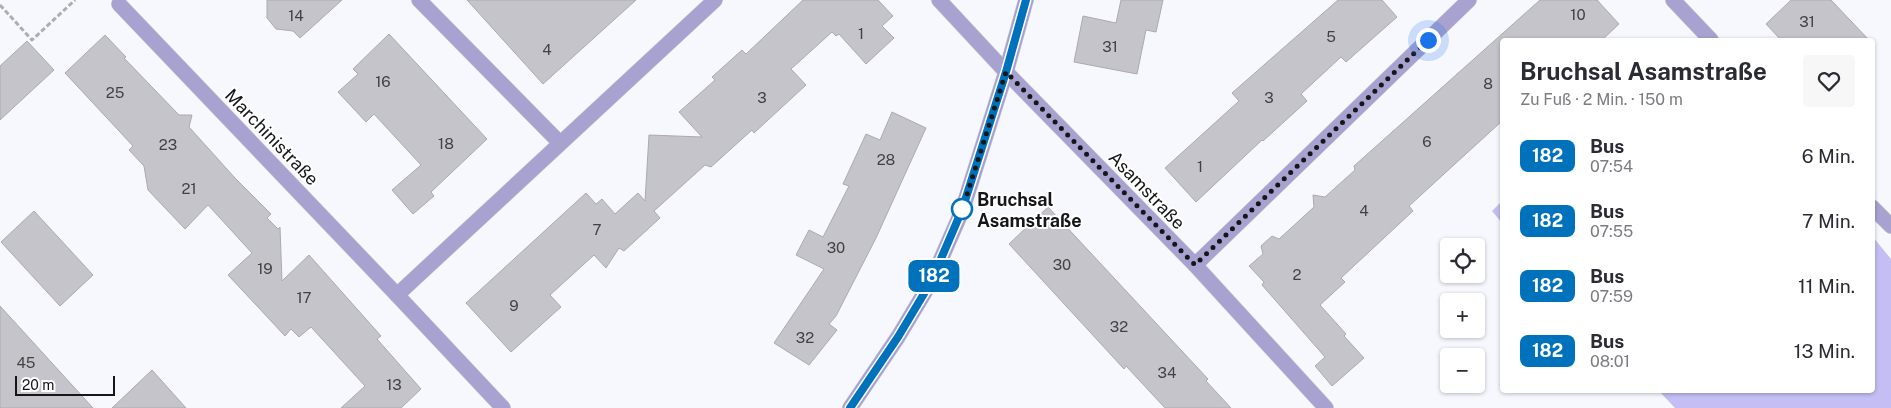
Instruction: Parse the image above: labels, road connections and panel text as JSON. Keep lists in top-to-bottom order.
{
  "streets": {
    "street": ["Marchinistraße", "Asamstraße"]
  },
  "places": ["Bruchsal Asamstraße"],
  "lines": ["bus line 182"],
  "house_numbers": [
    "10",
    "14",
    "31",
    "1",
    "5",
    "31",
    "4",
    "16",
    "8",
    "25",
    "3",
    "3",
    "6",
    "18",
    "23",
    "28",
    "1",
    "21",
    "4",
    "7",
    "30",
    "30",
    "19",
    "2",
    "17",
    "9",
    "32",
    "32",
    "45",
    "34",
    "13"
  ],
  "scale_bar": "20 m",
  "page": {
    "on_map": "182",
    "heading": ["Bruchsal Asamstraße", "Zu Fuß · 2 Min. · 150 m"],
    "list": [
      {
        "mark": "182",
        "name": "Bus",
        "note": "07:54",
        "value": "6 Min."
      },
      {
        "mark": "182",
        "name": "Bus",
        "note": "07:55",
        "value": "7 Min."
      },
      {
        "mark": "182",
        "name": "Bus",
        "note": "07:59",
        "value": "11 Min."
      },
      {
        "mark": "182",
        "name": "Bus",
        "note": "08:01",
        "value": "13 Min."
      }
    ],
    "map_buttons": ["+", "−"],
    "scale": "20 m"
  }
}
